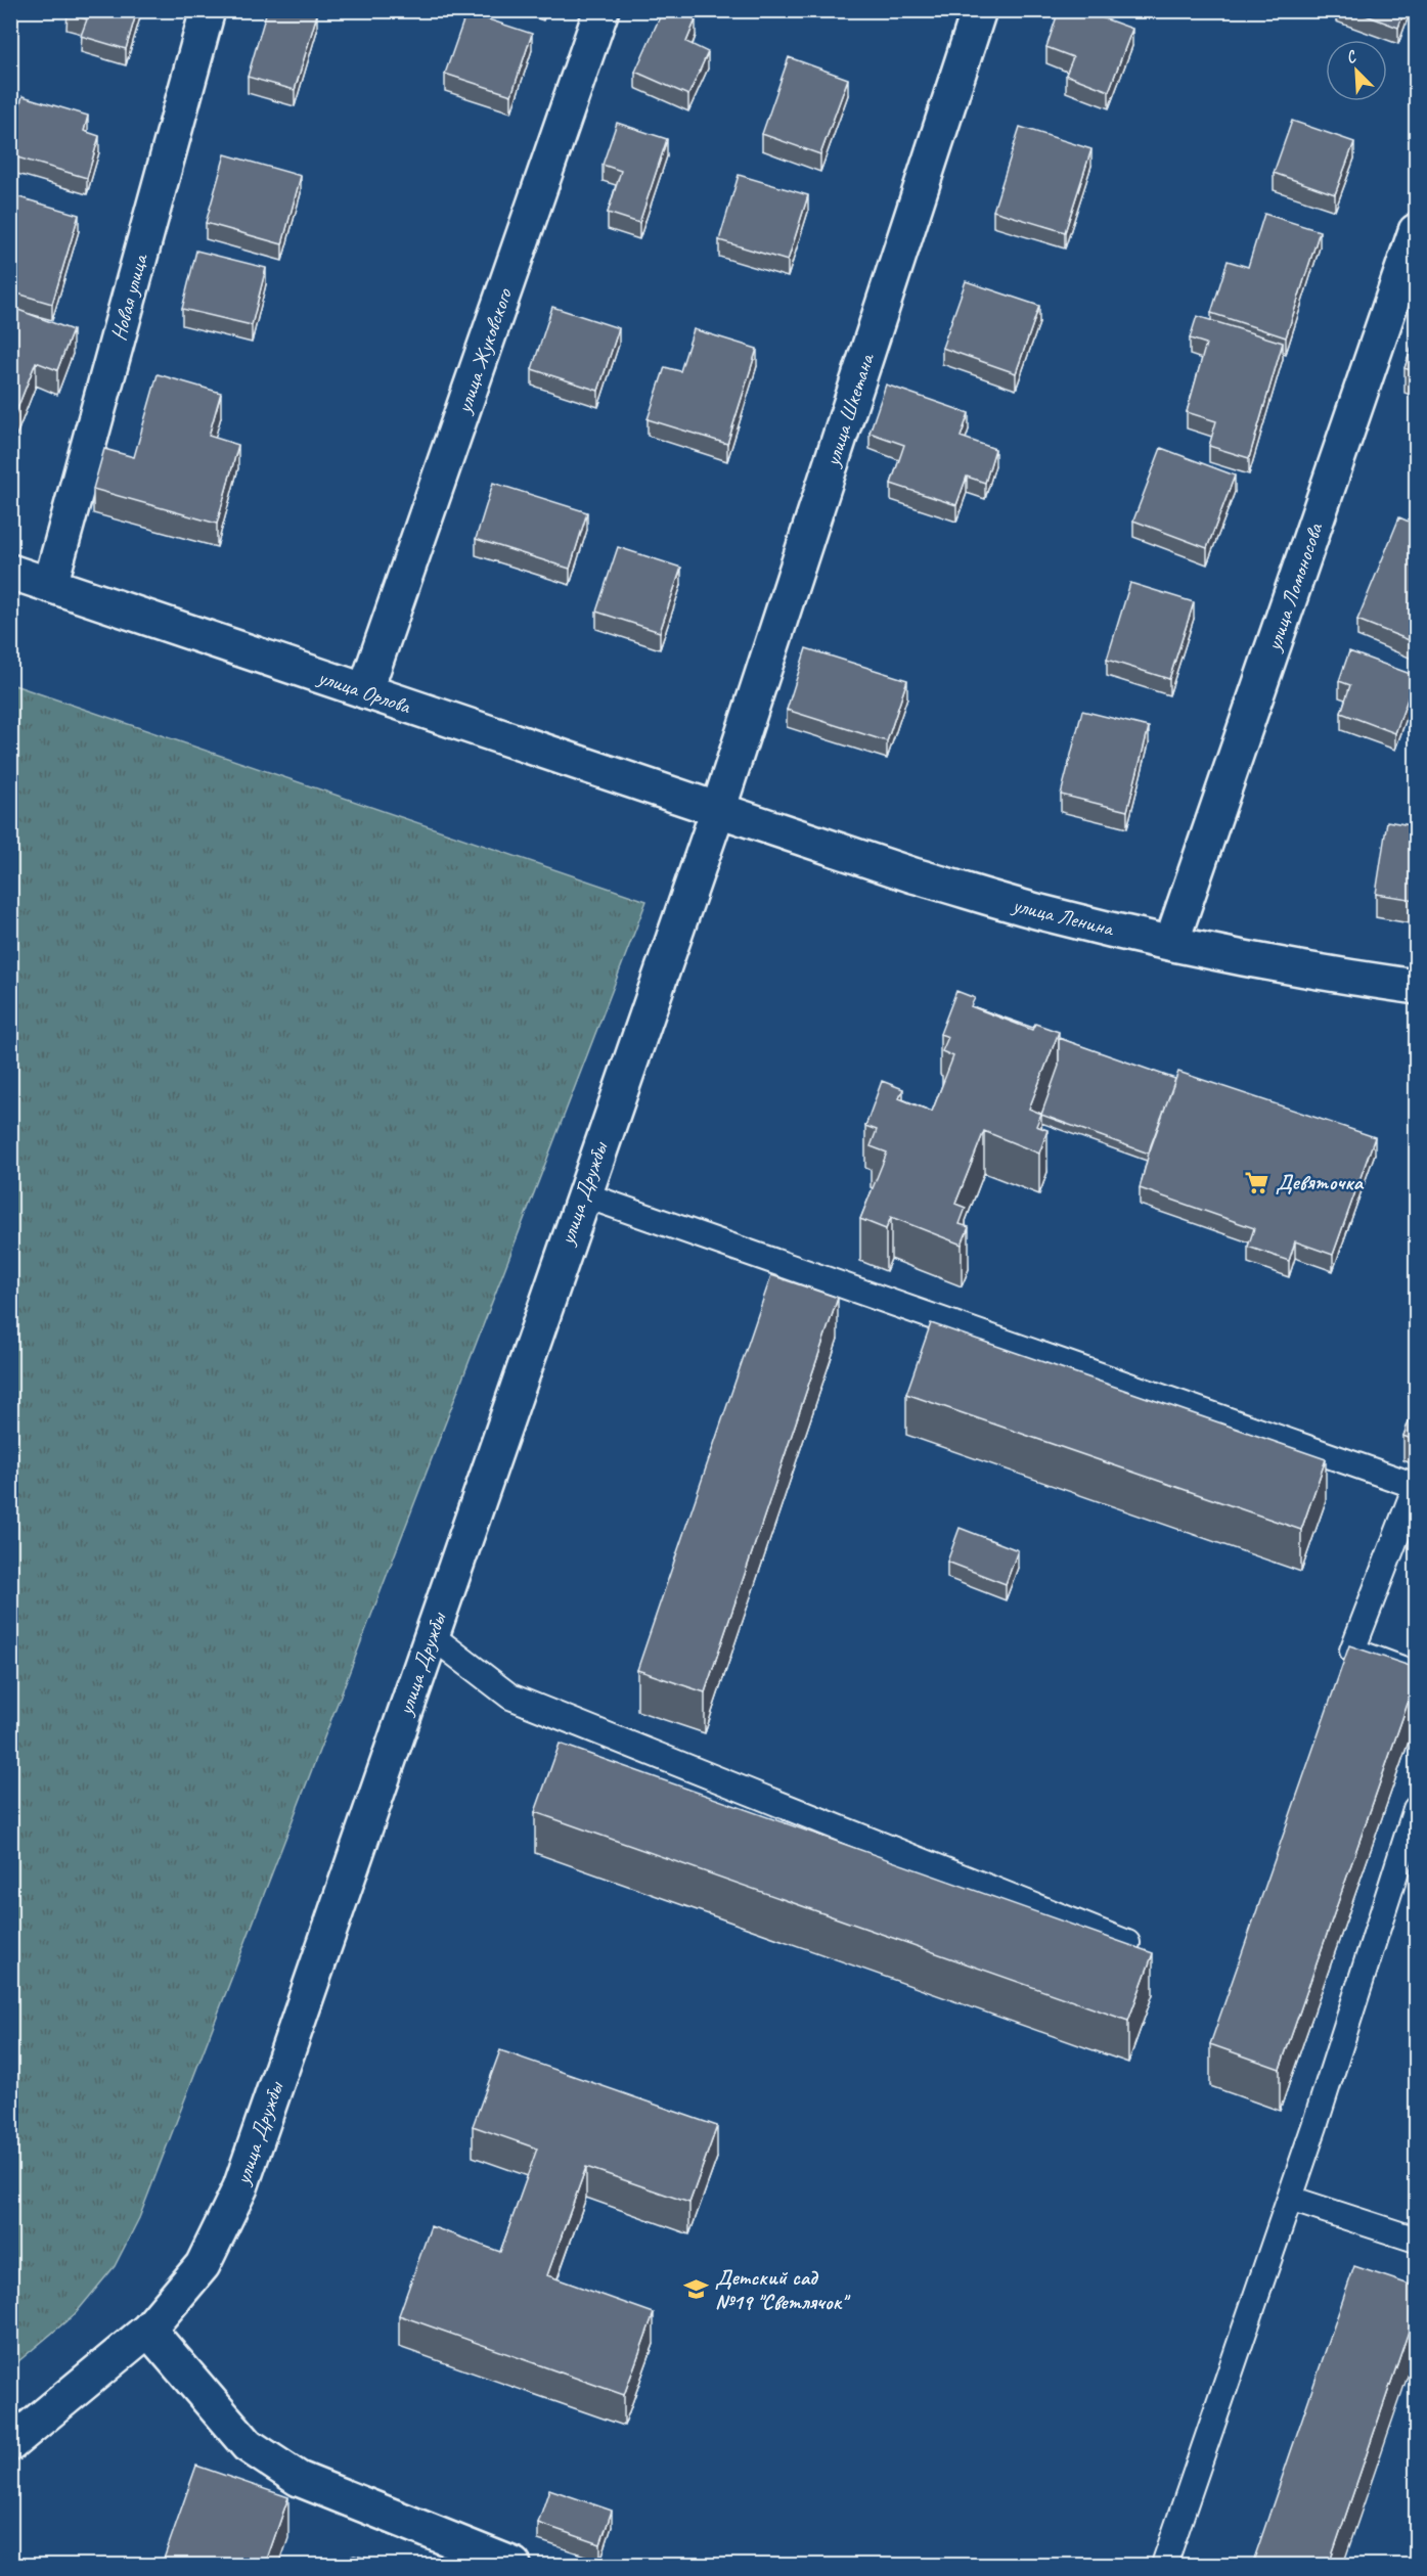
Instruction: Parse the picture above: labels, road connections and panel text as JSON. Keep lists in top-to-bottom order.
{
  "streets": {
    "street": [
      "Новая улица",
      "улица Жуковского",
      "улица Шкетана",
      "улица Ломоносова",
      "улица Орлова",
      "улица Ленина",
      "улица Дружбы"
    ]
  },
  "crossings": [
    ["Новая улица", "улица Орлова"],
    ["улица Жуковского", "улица Орлова"],
    ["улица Шкетана", "улица Орлова"],
    ["улица Шкетана", "улица Ленина"],
    ["улица Шкетана", "улица Дружбы"],
    ["улица Ломоносова", "улица Ленина"],
    ["улица Орлова", "улица Ленина"],
    ["улица Орлова", "улица Дружбы"],
    ["улица Ленина", "улица Дружбы"]
  ],
  "places": {
    "supermarket": ["Девяточка"],
    "school or university": ["Детский сад №19 \"Светлячок\""]
  },
  "north": "top left"
}
